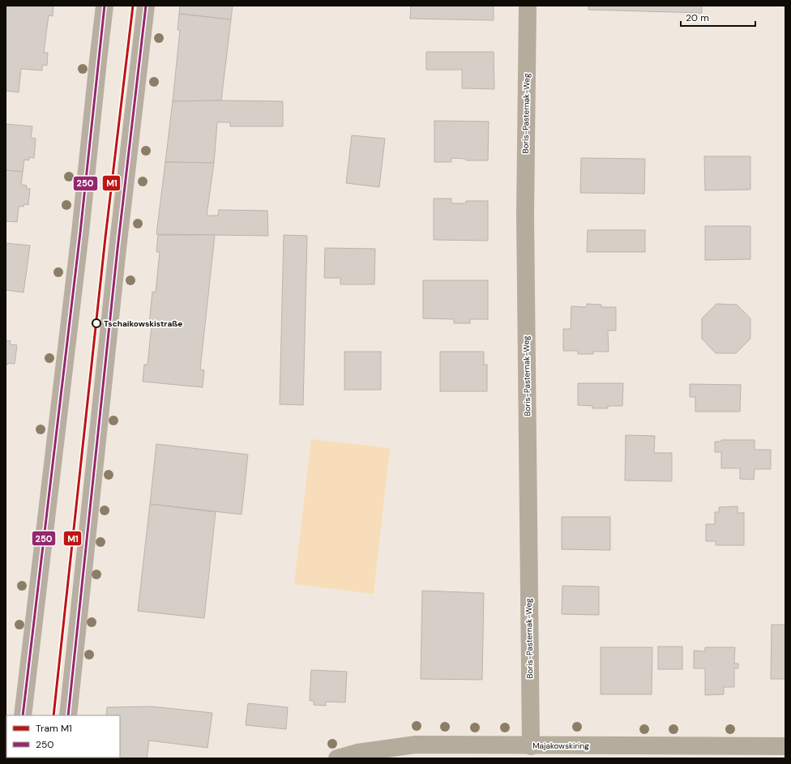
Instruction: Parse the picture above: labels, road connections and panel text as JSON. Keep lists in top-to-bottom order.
{
  "streets": {
    "street": ["Boris-Pasternak-Weg", "Majakowskiring"]
  },
  "crossings": [
    ["Boris-Pasternak-Weg", "Majakowskiring"]
  ],
  "places": ["Tschaikowskistraße"],
  "lines": ["tram line M1", "transit line 250"],
  "legend": ["Tram M1", "250"],
  "scale_bar": "20 m"
}
